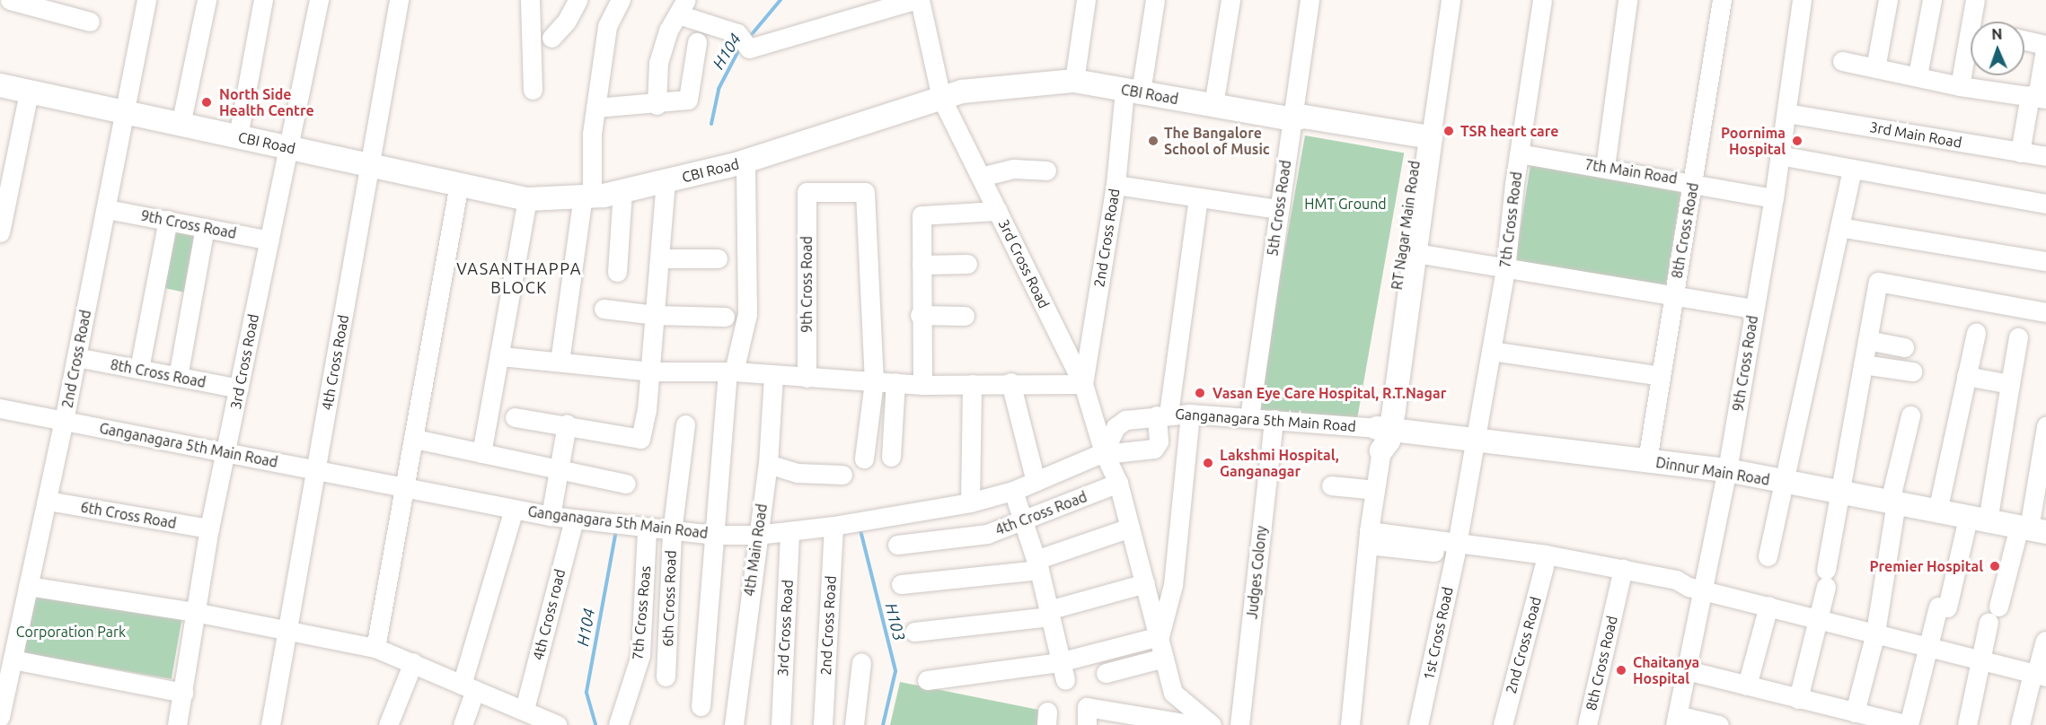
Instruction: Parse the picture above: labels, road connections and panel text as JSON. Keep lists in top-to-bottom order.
{
  "streets": {
    "main road": ["CBI Road", "RT Nagar Main Road", "Dinnur Main Road"],
    "street": [
      "3rd Main Road",
      "7th Main Road",
      "5th Cross Road",
      "7th Cross Road",
      "9th Cross Road",
      "8th Cross Road",
      "2nd Cross Road",
      "3rd Cross Road",
      "4th Cross Road",
      "Ganganagara 5th Main Road",
      "6th Cross Road",
      "4th Main Road",
      "Judges Colony",
      "7th Cross Roas",
      "4th Cross road",
      "1st Cross Road"
    ]
  },
  "crossings": [
    ["CBI Road", "5th Cross Road"],
    ["CBI Road", "RT Nagar Main Road"],
    ["CBI Road", "2nd Cross Road"],
    ["CBI Road", "3rd Cross Road"],
    ["CBI Road", "4th Cross Road"],
    ["3rd Main Road", "9th Cross Road"],
    ["7th Main Road", "7th Cross Road"],
    ["7th Main Road", "9th Cross Road"],
    ["7th Main Road", "8th Cross Road"],
    ["5th Cross Road", "Ganganagara 5th Main Road"],
    ["7th Cross Road", "Dinnur Main Road"],
    ["7th Cross Road", "1st Cross Road"],
    ["9th Cross Road", "2nd Cross Road"],
    ["9th Cross Road", "3rd Cross Road"],
    ["9th Cross Road", "Dinnur Main Road"],
    ["RT Nagar Main Road", "Ganganagara 5th Main Road"],
    ["RT Nagar Main Road", "Dinnur Main Road"],
    ["8th Cross Road", "2nd Cross Road"],
    ["8th Cross Road", "3rd Cross Road"],
    ["8th Cross Road", "Dinnur Main Road"],
    ["2nd Cross Road", "3rd Cross Road"],
    ["2nd Cross Road", "Ganganagara 5th Main Road"],
    ["2nd Cross Road", "6th Cross Road"],
    ["3rd Cross Road", "4th Cross Road"],
    ["3rd Cross Road", "Ganganagara 5th Main Road"],
    ["3rd Cross Road", "6th Cross Road"],
    ["4th Cross Road", "Ganganagara 5th Main Road"],
    ["Ganganagara 5th Main Road", "Dinnur Main Road"],
    ["Ganganagara 5th Main Road", "6th Cross Road"],
    ["Ganganagara 5th Main Road", "4th Main Road"],
    ["Ganganagara 5th Main Road", "Judges Colony"],
    ["Ganganagara 5th Main Road", "7th Cross Roas"],
    ["Ganganagara 5th Main Road", "4th Cross road"],
    ["Dinnur Main Road", "1st Cross Road"]
  ],
  "districts": ["VASANTHAPPA BLOCK"],
  "water": ["H104", "H103"],
  "parks": ["HMT Ground", "Corporation Park"],
  "places": [
    "North Side Health Centre",
    "TSR heart care",
    "The Bangalore School of Music",
    "Poornima Hospital",
    "Vasan Eye Care Hospital, R.T.Nagar",
    "Lakshmi Hospital, Ganganagar",
    "Premier Hospital",
    "Chaitanya Hospital"
  ],
  "north": "top"
}
